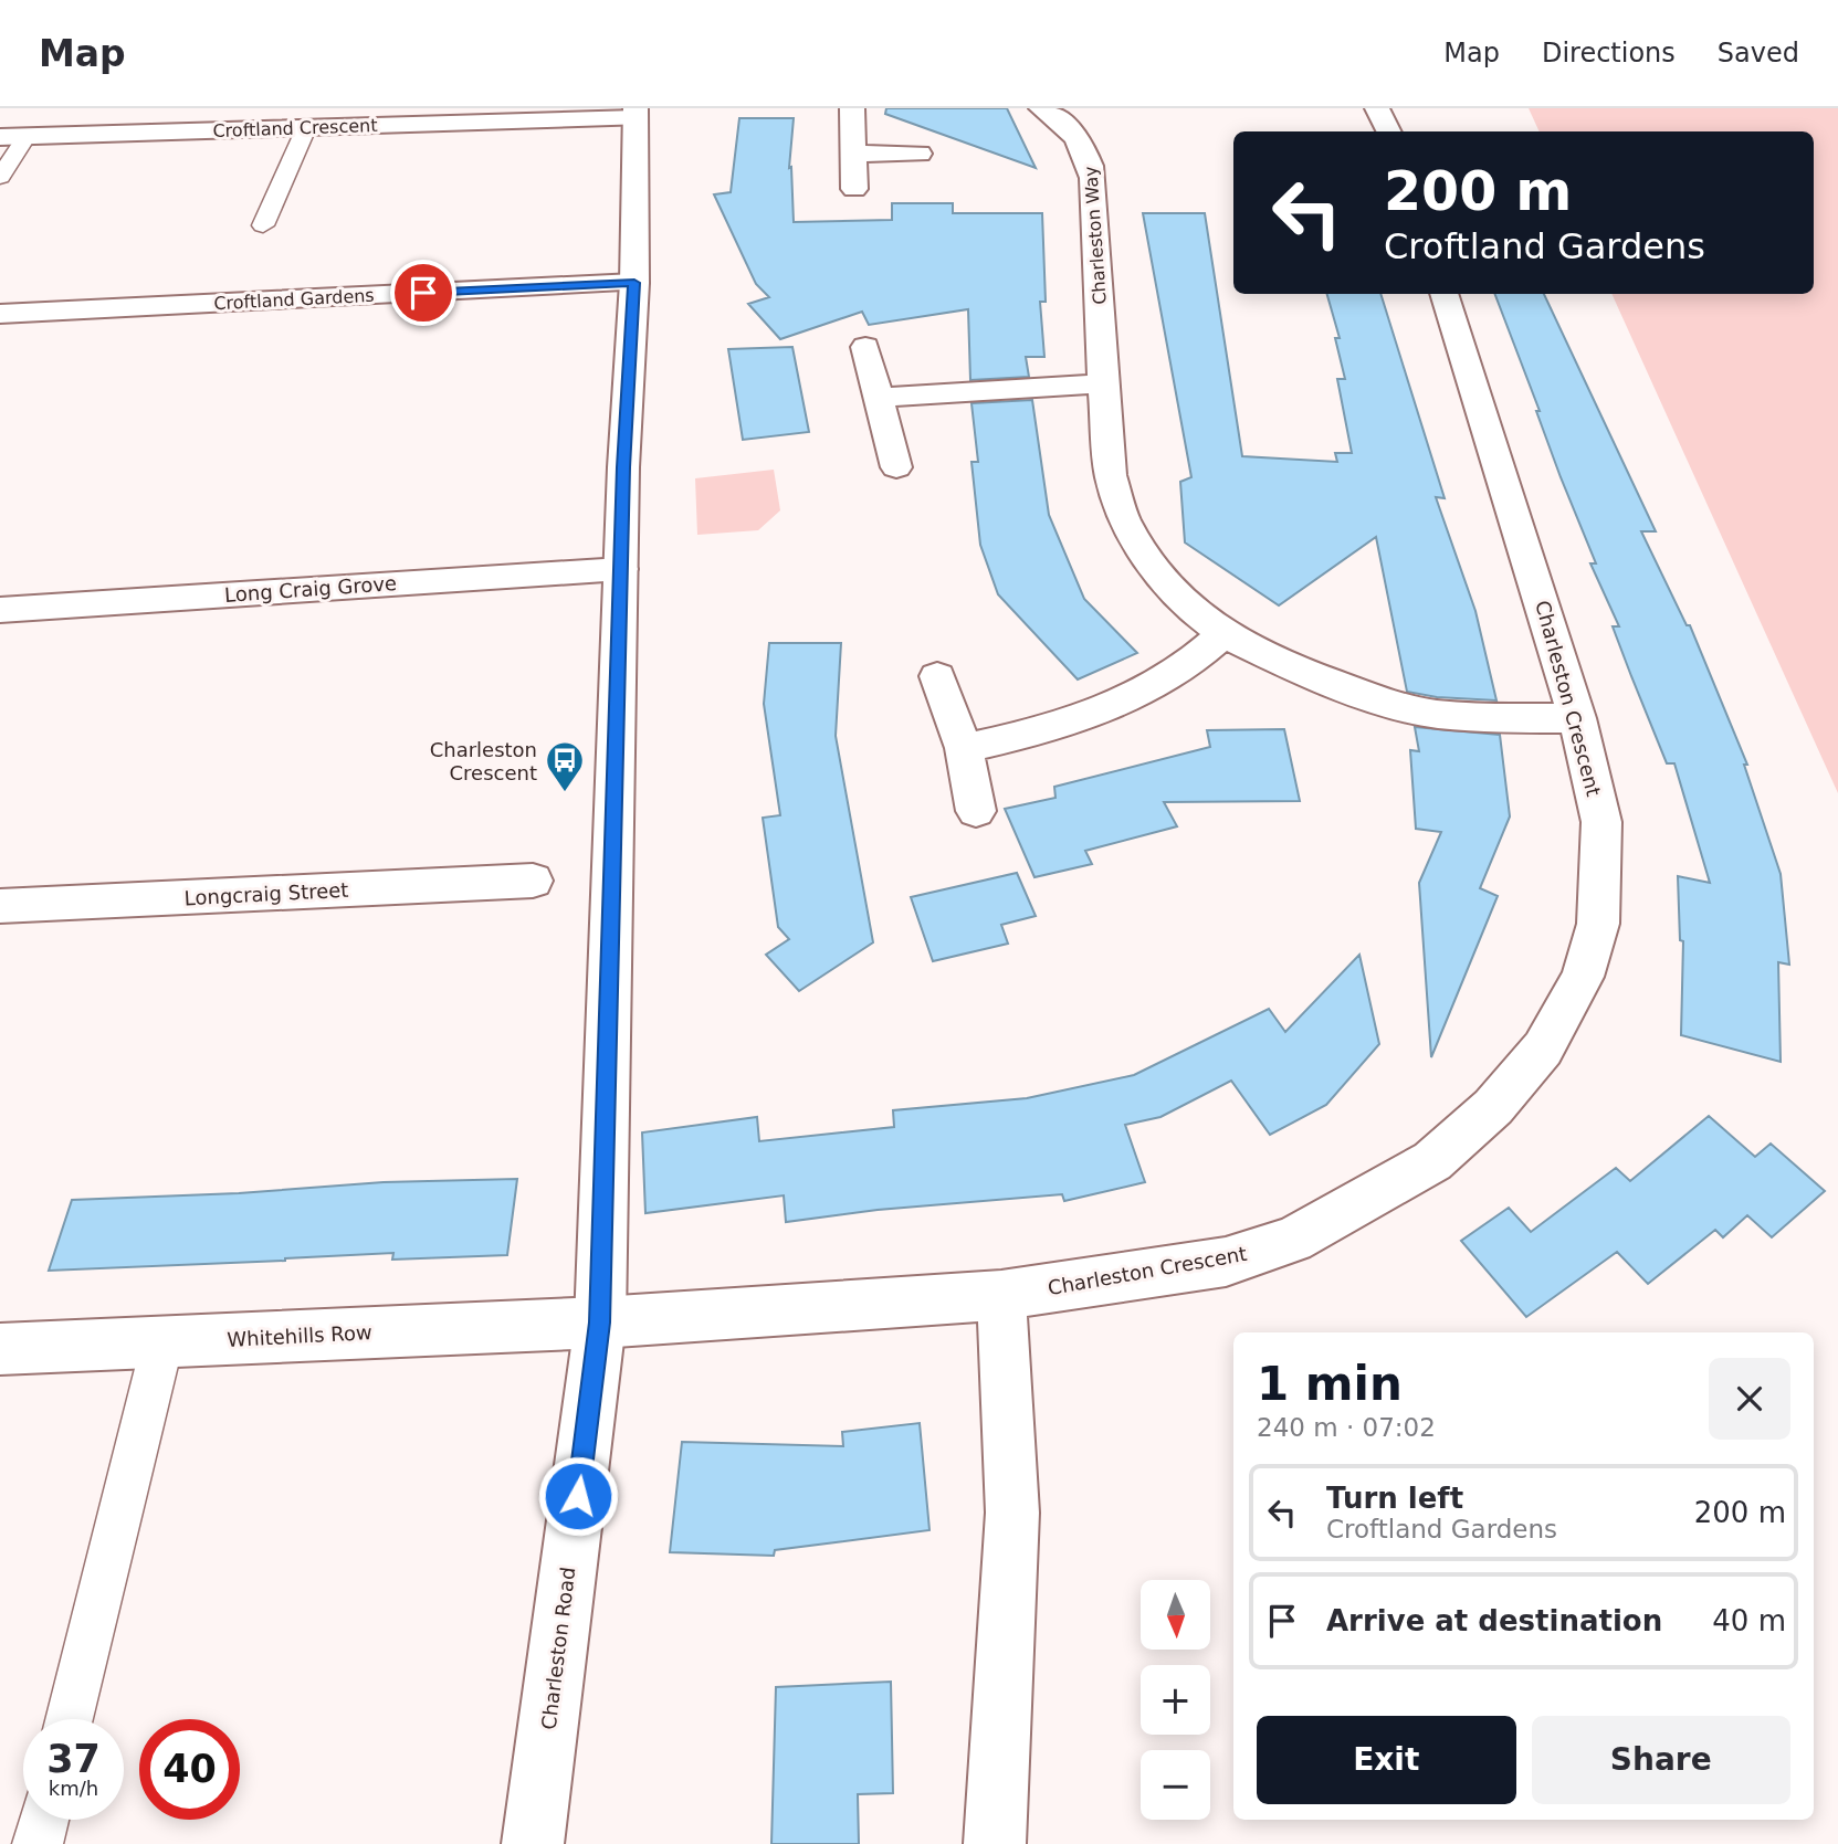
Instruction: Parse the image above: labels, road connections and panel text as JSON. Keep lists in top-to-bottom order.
{
  "streets": {
    "street": [
      "Croftland Crescent",
      "Charleston Way",
      "Croftland Gardens",
      "Long Craig Grove",
      "Charleston Crescent",
      "Longcraig Street",
      "Whitehills Row",
      "Charleston Road"
    ]
  },
  "crossings": [
    ["Croftland Crescent", "Charleston Road"],
    ["Charleston Way", "Charleston Crescent"],
    ["Croftland Gardens", "Charleston Road"],
    ["Long Craig Grove", "Charleston Road"],
    ["Charleston Crescent", "Whitehills Row"],
    ["Charleston Crescent", "Charleston Road"],
    ["Whitehills Row", "Charleston Road"]
  ],
  "places": {
    "bus stop": ["Charleston Crescent"]
  },
  "north": "bottom",
  "page": {
    "header": "Map",
    "nav": ["Map", "Directions", "Saved"],
    "turn": ["200 m", "Croftland Gardens"],
    "heading": ["1 min", "240 m · 07:02"],
    "list": [
      {
        "name": "Turn left",
        "note": "Croftland Gardens",
        "value": "200 m"
      },
      {
        "name": "Arrive at destination",
        "value": "40 m"
      }
    ],
    "map_buttons": ["+", "−"],
    "buttons": ["Exit", "Share"],
    "speed": "37 km/h",
    "limit": "40"
  }
}
